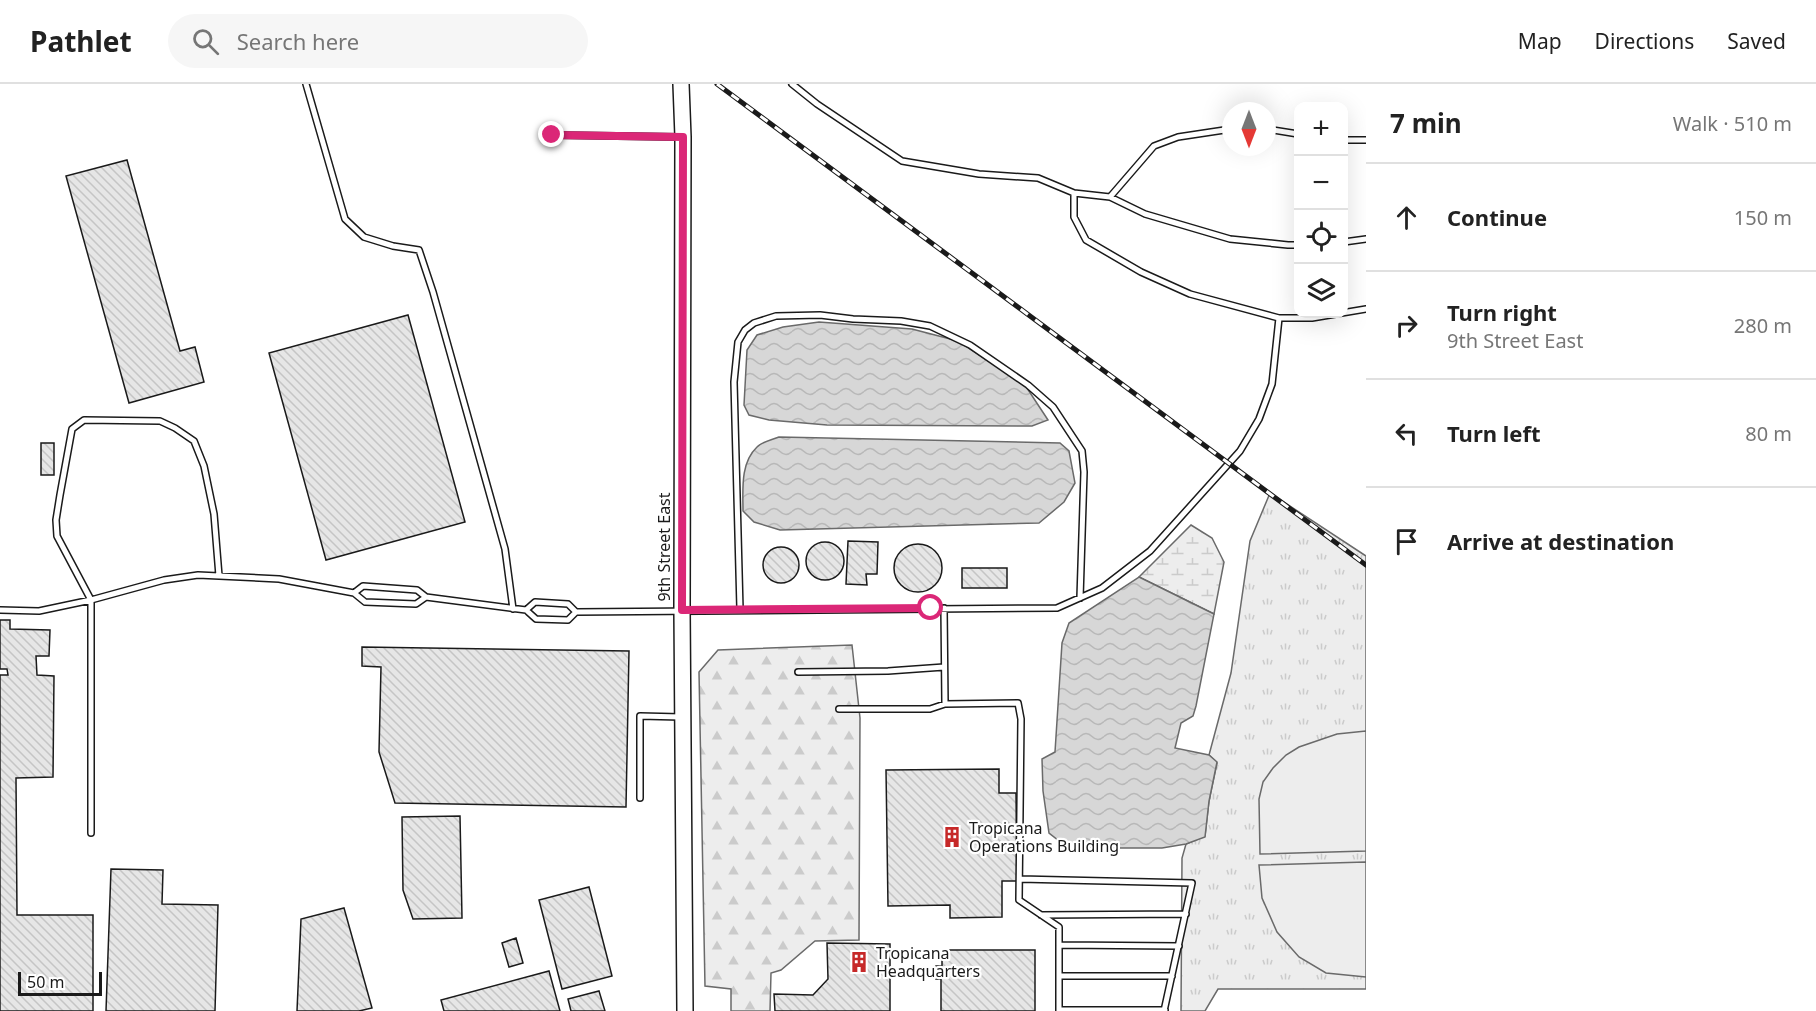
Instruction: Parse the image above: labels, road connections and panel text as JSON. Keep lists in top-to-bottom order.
{
  "streets": {
    "street": ["9th Street East"]
  },
  "places": {
    "building": ["Tropicana Operations Building", "Tropicana Headquarters"]
  },
  "scale_bar": "50 m",
  "north": "bottom",
  "page": {
    "header": "Pathlet",
    "search": "Search here",
    "nav": ["Map", "Directions", "Saved"],
    "heading": ["7 min", "Walk · 510 m"],
    "map_buttons": ["+", "−"],
    "list": [
      ["Continue", "150 m"],
      ["Turn right", "9th Street East", "280 m"],
      ["Turn left", "80 m"],
      "Arrive at destination"
    ],
    "scale": "50 m"
  }
}
